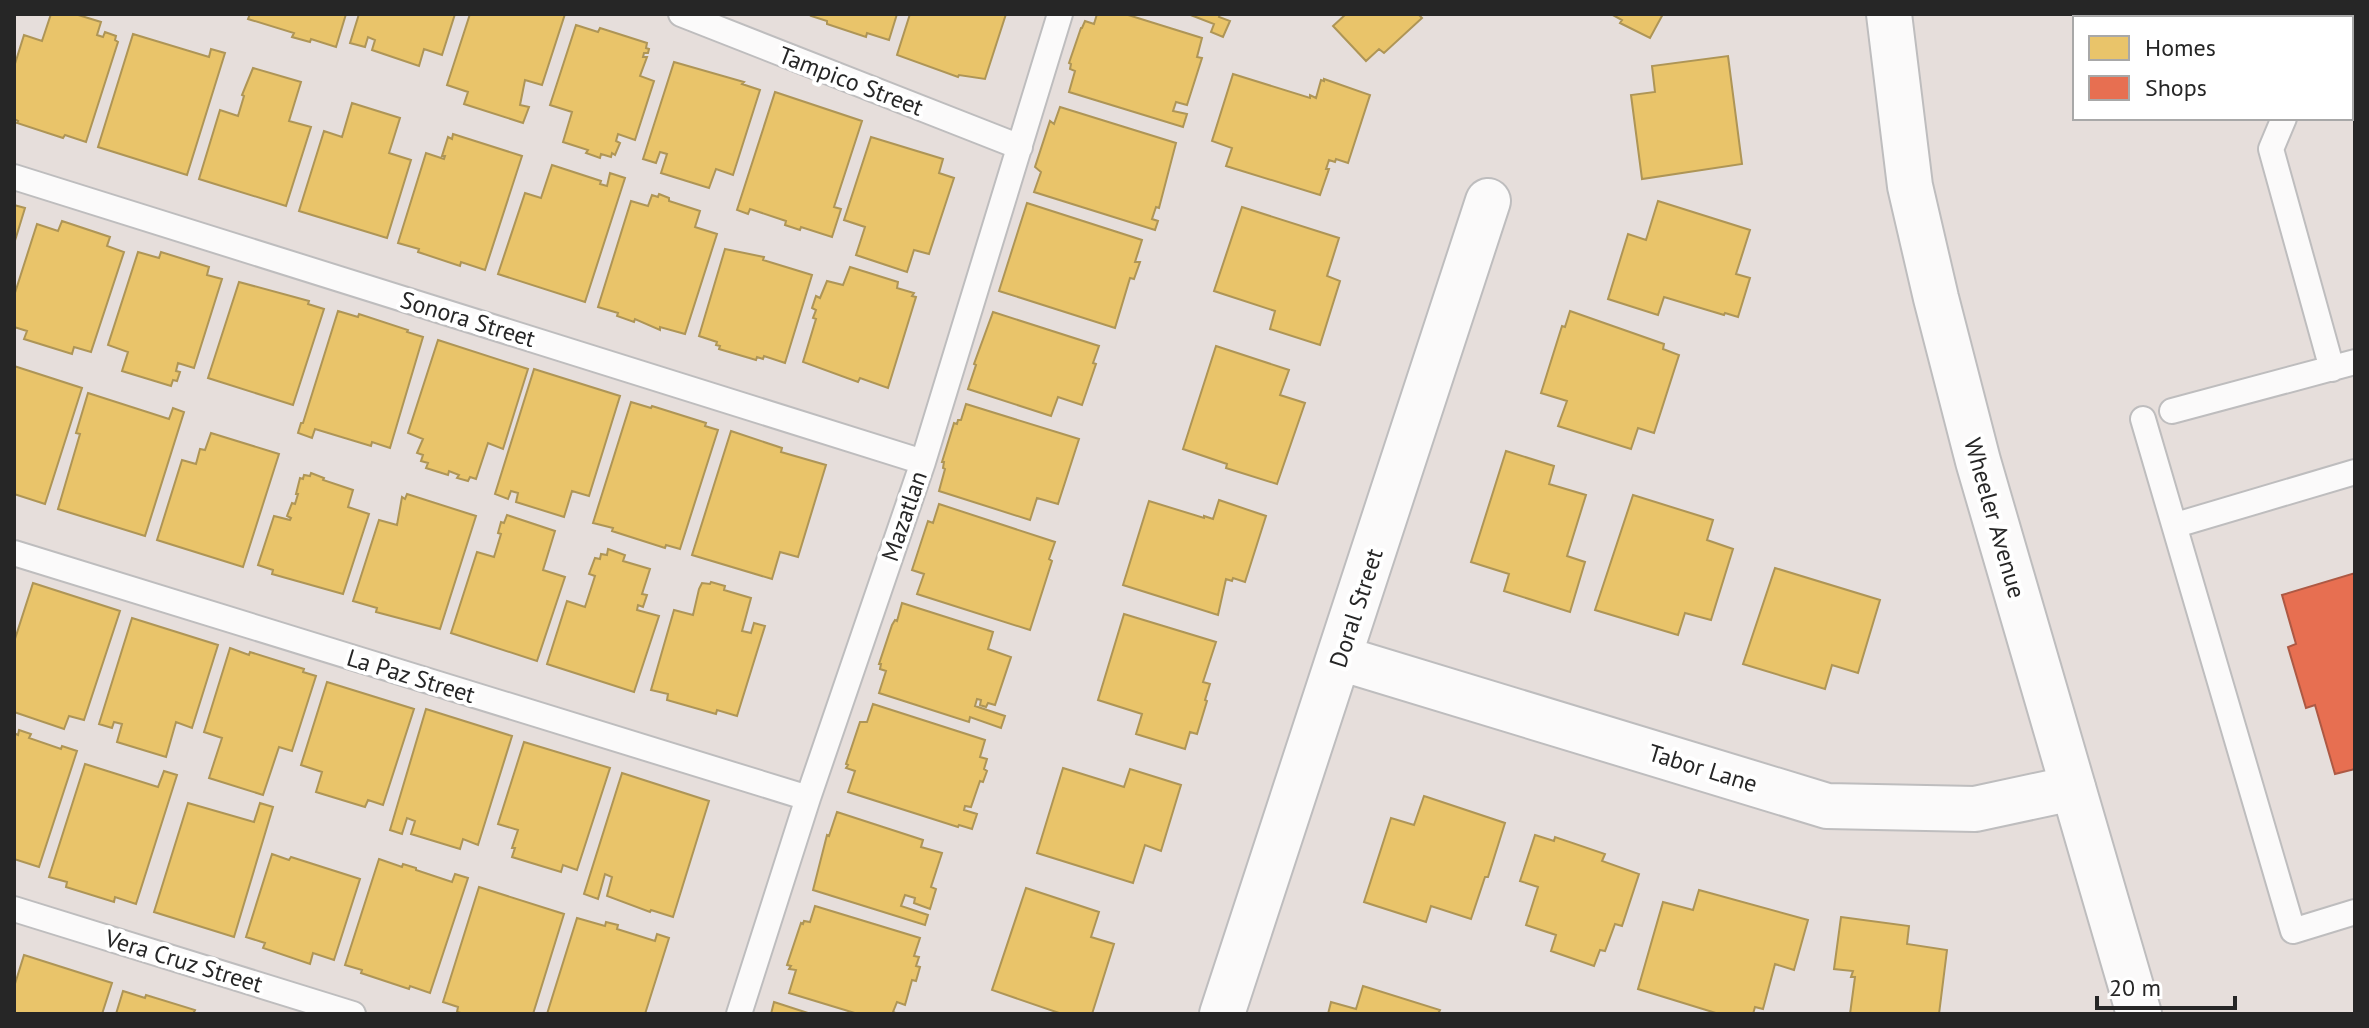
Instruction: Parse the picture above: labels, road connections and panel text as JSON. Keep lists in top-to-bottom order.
{
  "streets": {
    "street": ["Wheeler Avenue", "Doral Street", "Tabor Lane"],
    "lane": [
      "Tampico Street",
      "Sonora Street",
      "Mazatlan",
      "La Paz Street",
      "Vera Cruz Street"
    ]
  },
  "crossings": [
    ["Tampico Street", "Mazatlan"],
    ["Sonora Street", "Mazatlan"],
    ["Mazatlan", "La Paz Street"],
    ["Wheeler Avenue", "Tabor Lane"],
    ["Doral Street", "Tabor Lane"]
  ],
  "legend": ["Homes", "Shops"],
  "scale_bar": "20 m"
}
